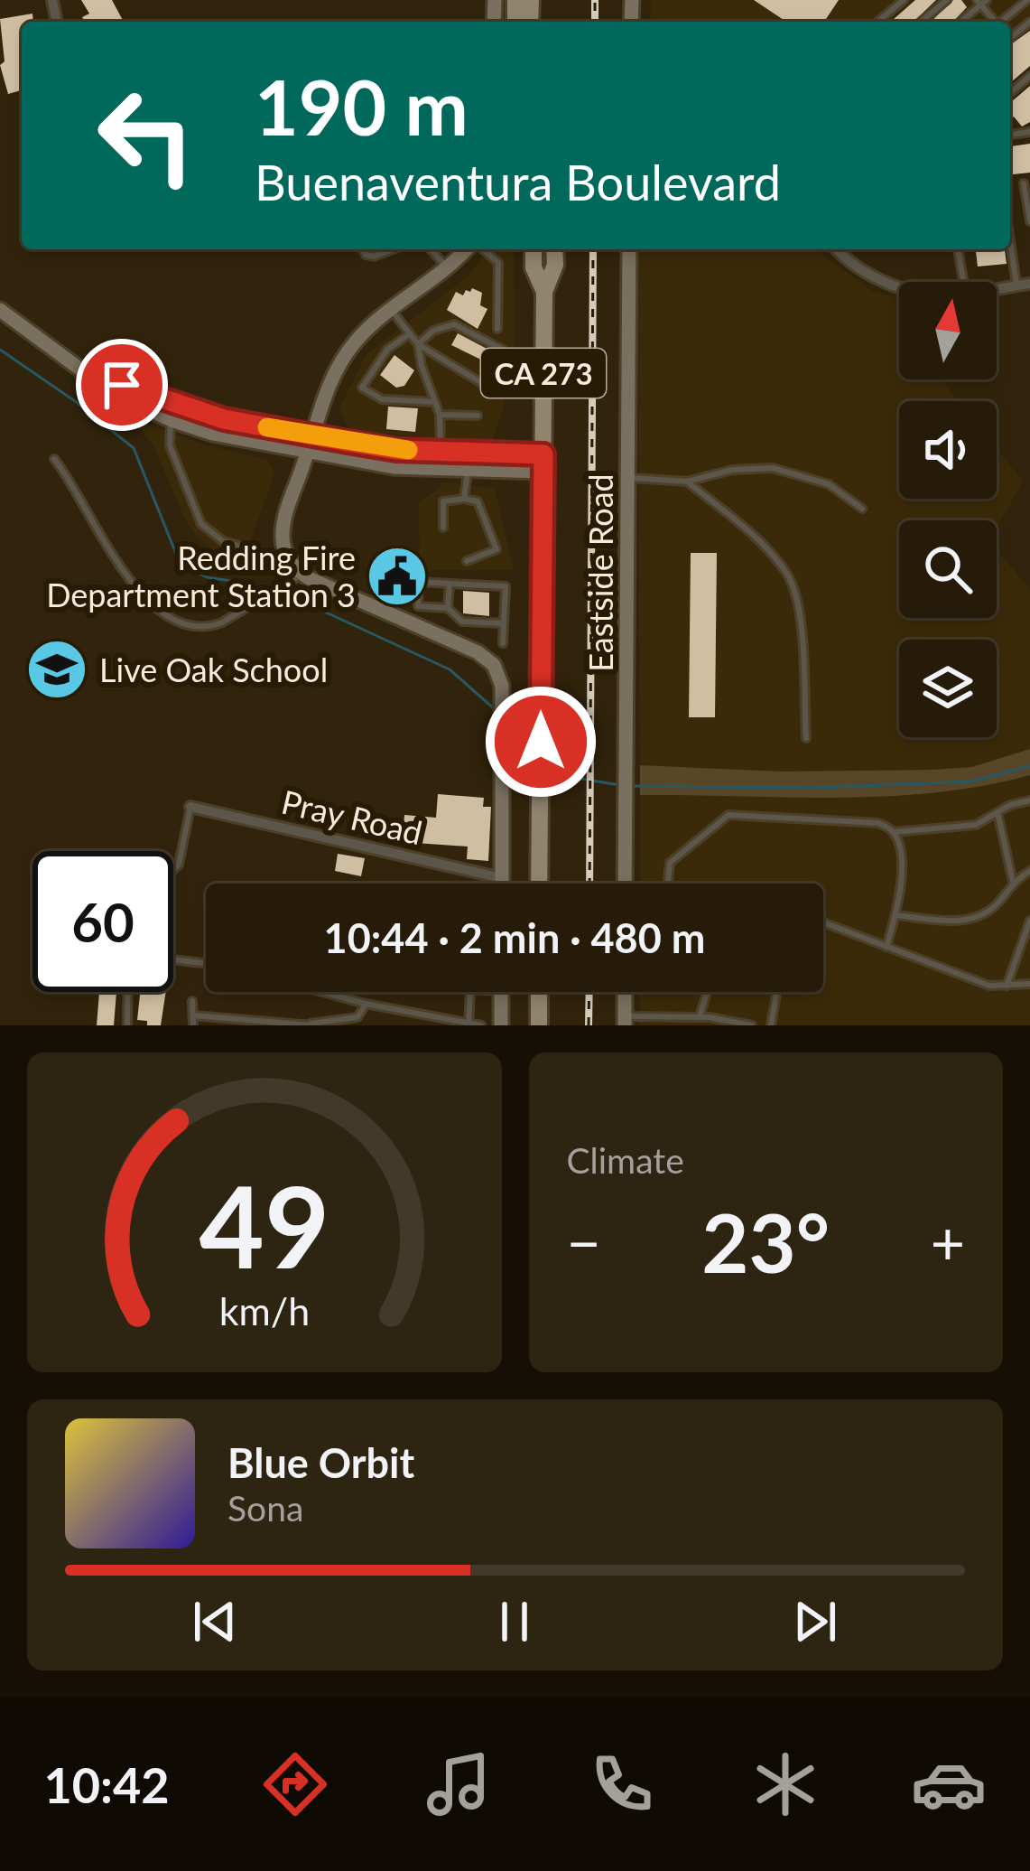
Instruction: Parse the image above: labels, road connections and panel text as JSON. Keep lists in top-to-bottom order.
{
  "streets": {
    "main road": ["CA 273", "Eastside Road"],
    "street": ["Pray Road"]
  },
  "places": {
    "public building": ["Redding Fire Department Station 3"],
    "school or university": ["Live Oak School"]
  },
  "north": "top",
  "page": {
    "turn": ["190 m", "Buenaventura Boulevard"],
    "limit": "60",
    "trip": "10:44 · 2 min · 480 m",
    "tile": "Climate",
    "heat": ["−", "23°", "+"],
    "song": ["Blue Orbit", "Sona"],
    "tabs": "10:42",
    "gauge": ["49", "km/h"]
  }
}
